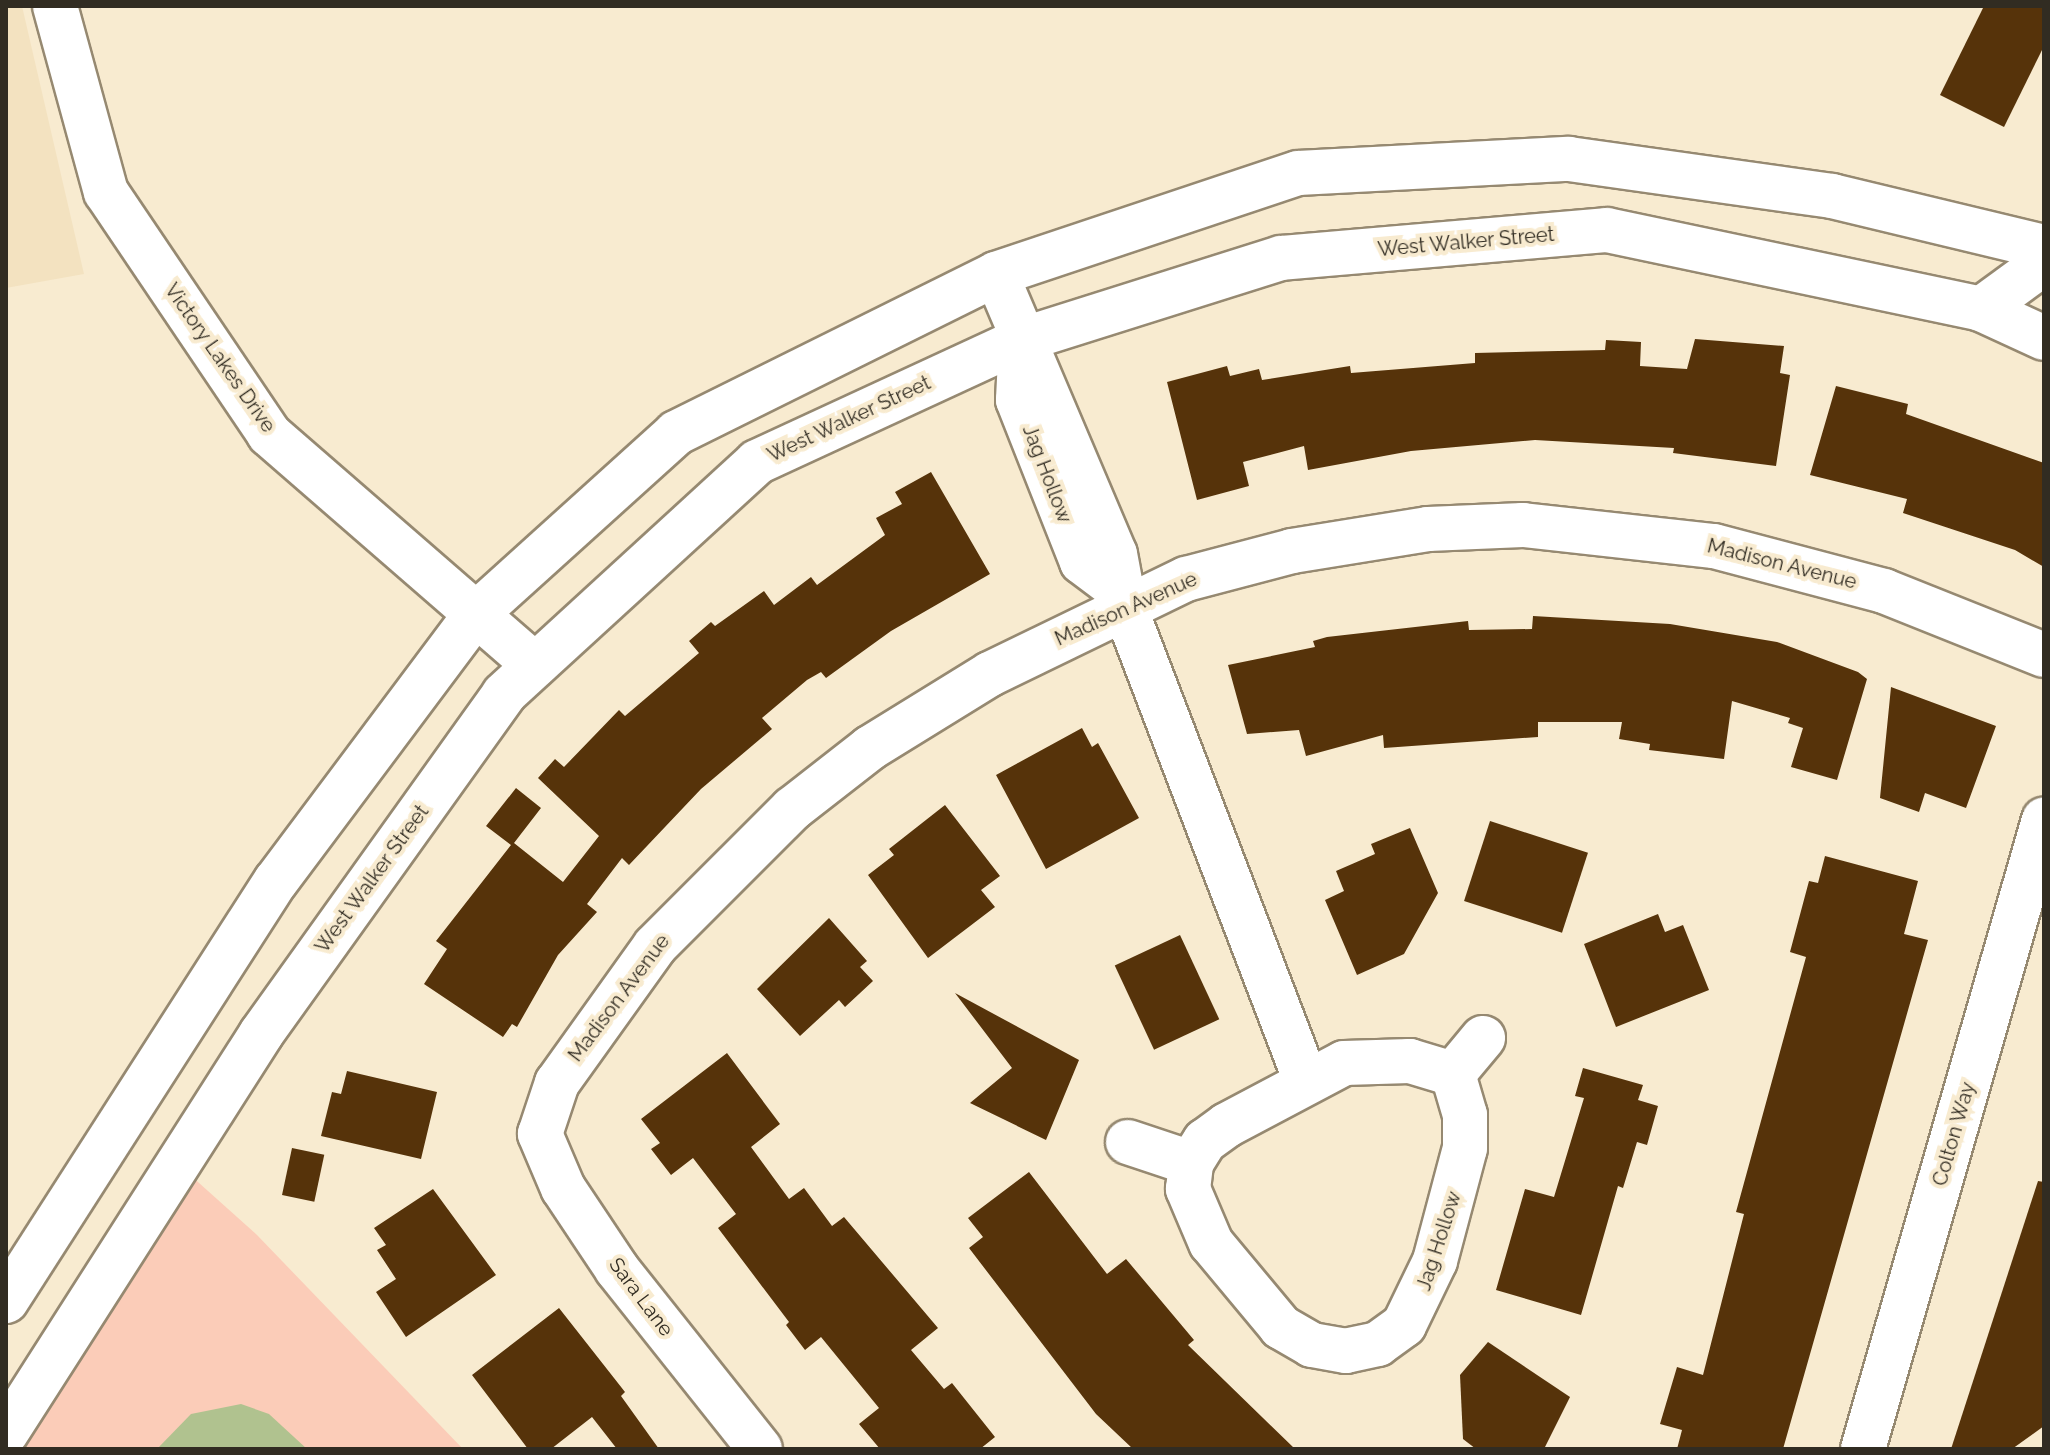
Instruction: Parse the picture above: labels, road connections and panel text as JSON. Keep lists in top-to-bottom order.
{
  "streets": {
    "street": [
      "West Walker Street",
      "Victory Lakes Drive",
      "Jag Hollow",
      "Madison Avenue",
      "Colton Way",
      "Sara Lane"
    ]
  },
  "crossings": [
    ["West Walker Street", "Victory Lakes Drive"],
    ["West Walker Street", "Jag Hollow"],
    ["Jag Hollow", "Madison Avenue"],
    ["Madison Avenue", "Sara Lane"]
  ]
}
